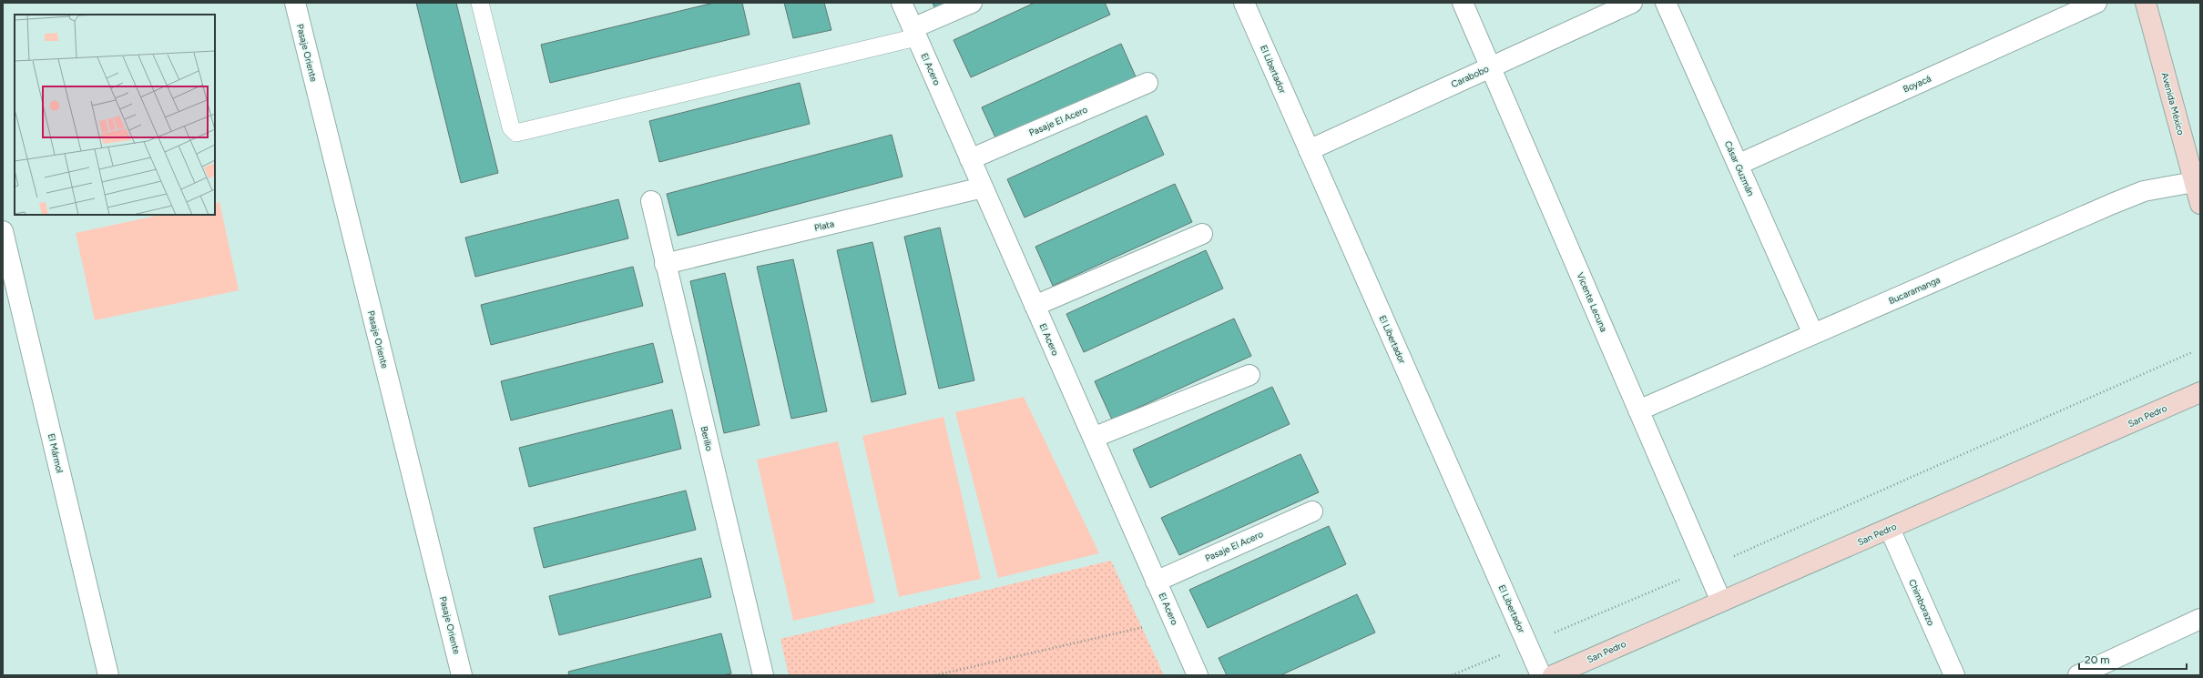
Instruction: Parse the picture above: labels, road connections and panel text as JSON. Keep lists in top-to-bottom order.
{
  "streets": {
    "street": [
      "Pasaje Oriente",
      "El Acero",
      "El Libertador",
      "Carabobo",
      "Boyacá",
      "Avenida México",
      "Pasaje El Acero",
      "Cásar Guzmán",
      "Plata",
      "Bucaramanga",
      "Vicente Lecuna",
      "San Pedro",
      "Berilio",
      "El Mármol",
      "Chimborazo"
    ]
  },
  "crossings": [
    ["El Acero", "Pasaje El Acero"],
    ["El Acero", "Plata"],
    ["El Libertador", "Carabobo"],
    ["Carabobo", "Vicente Lecuna"],
    ["Boyacá", "Cásar Guzmán"],
    ["Avenida México", "Bucaramanga"],
    ["Cásar Guzmán", "Bucaramanga"],
    ["Plata", "Berilio"],
    ["Bucaramanga", "Vicente Lecuna"],
    ["Vicente Lecuna", "San Pedro"],
    ["San Pedro", "Chimborazo"]
  ],
  "scale_bar": "20 m"
}
